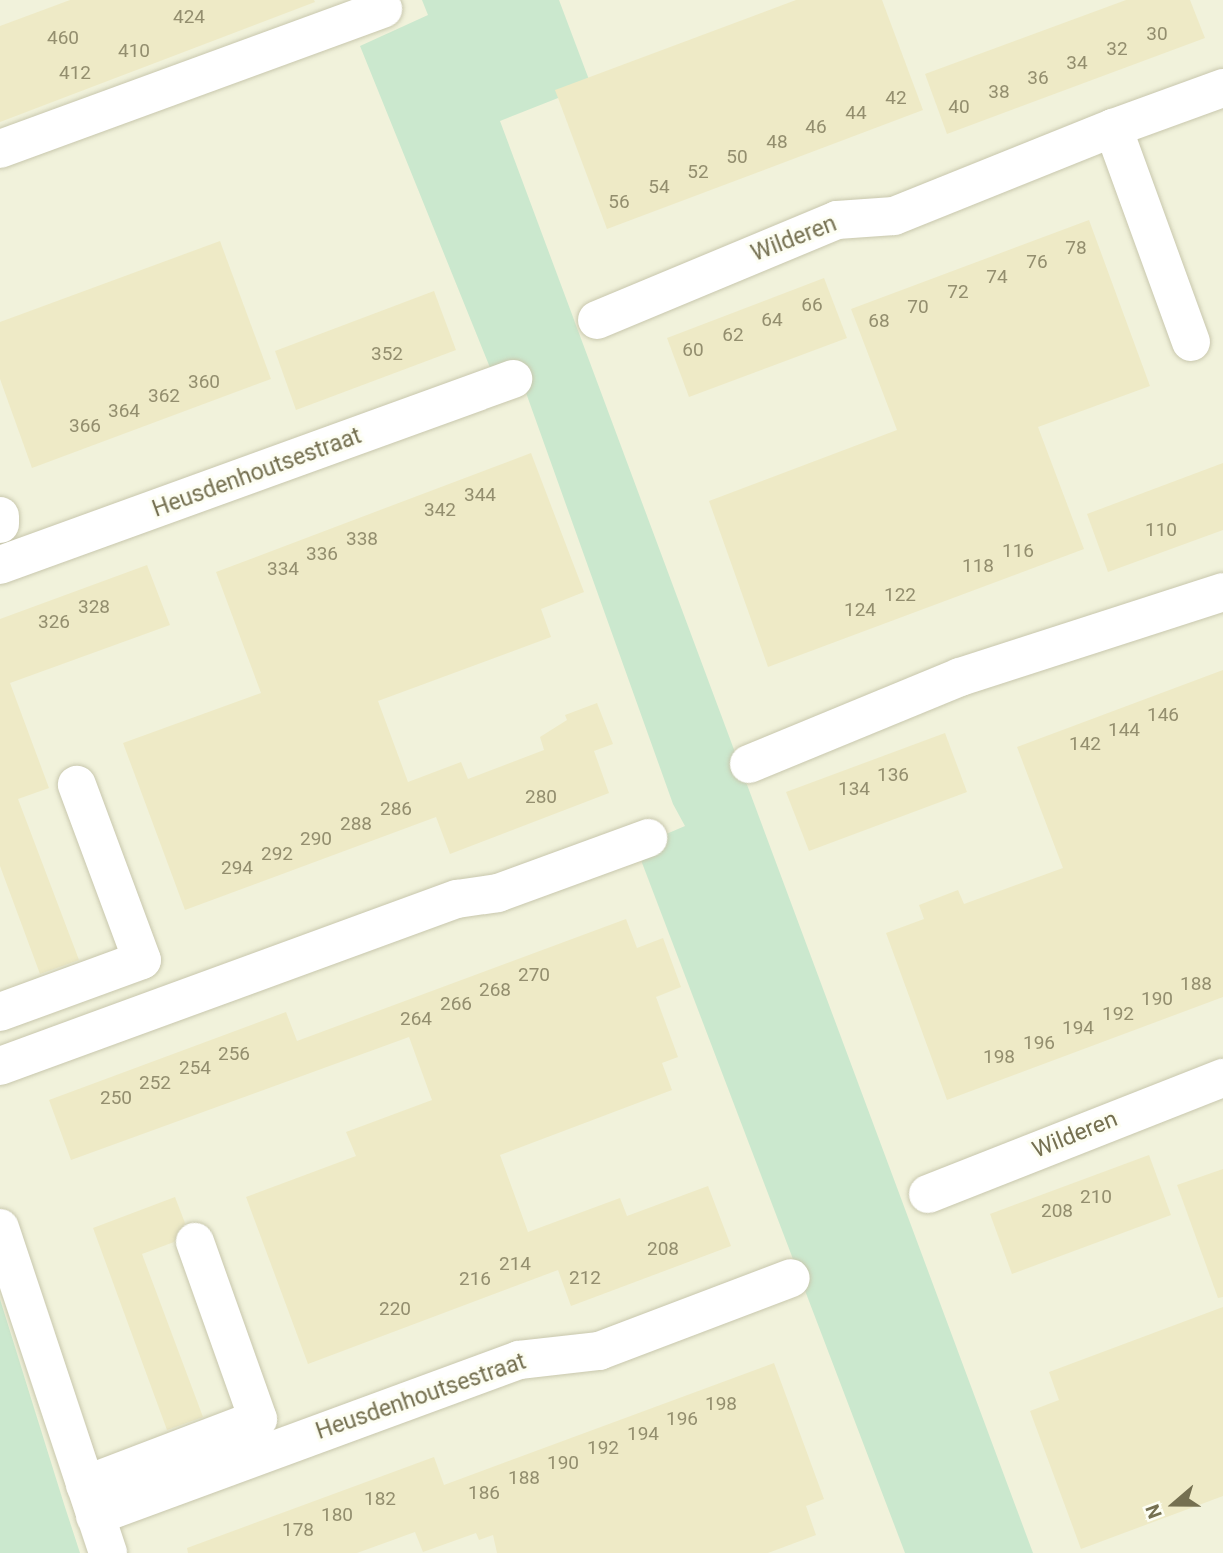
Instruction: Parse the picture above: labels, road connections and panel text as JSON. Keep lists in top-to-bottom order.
{
  "streets": {
    "street": ["Wilderen", "Heusdenhoutsestraat"]
  },
  "house_numbers": [
    "424",
    "30",
    "460",
    "32",
    "410",
    "34",
    "412",
    "36",
    "38",
    "42",
    "40",
    "44",
    "46",
    "48",
    "50",
    "52",
    "54",
    "56",
    "78",
    "76",
    "74",
    "72",
    "66",
    "70",
    "64",
    "68",
    "62",
    "60",
    "352",
    "360",
    "362",
    "364",
    "366",
    "344",
    "342",
    "110",
    "338",
    "116",
    "336",
    "118",
    "334",
    "122",
    "328",
    "124",
    "326",
    "146",
    "144",
    "142",
    "136",
    "134",
    "280",
    "286",
    "288",
    "290",
    "292",
    "294",
    "270",
    "188",
    "268",
    "190",
    "266",
    "192",
    "264",
    "194",
    "196",
    "256",
    "198",
    "254",
    "252",
    "250",
    "210",
    "208",
    "208",
    "214",
    "212",
    "216",
    "220",
    "198",
    "196",
    "194",
    "192",
    "190",
    "188",
    "186",
    "182",
    "180",
    "178"
  ],
  "north": "left"
}
